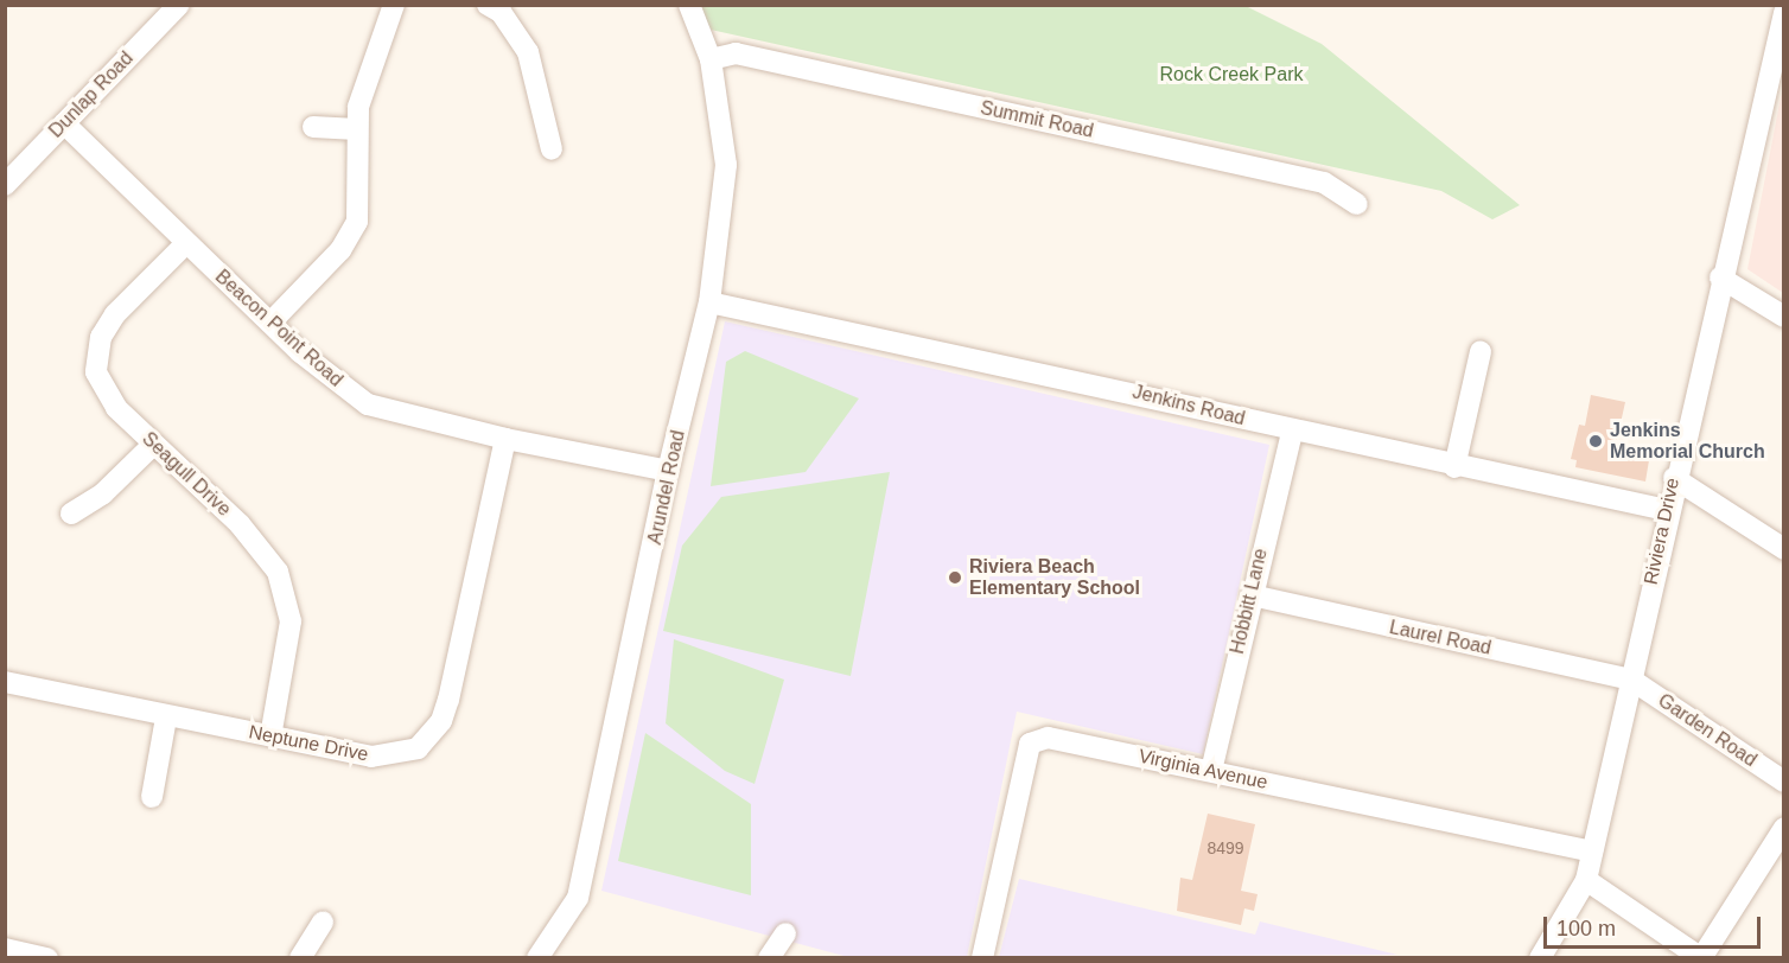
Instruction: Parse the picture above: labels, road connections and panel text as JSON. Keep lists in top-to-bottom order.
{
  "streets": {
    "street": [
      "Dunlap Road",
      "Summit Road",
      "Beacon Point Road",
      "Jenkins Road",
      "Seagull Drive",
      "Arundel Road",
      "Riviera Drive",
      "Hobbitt Lane",
      "Laurel Road",
      "Garden Road",
      "Neptune Drive",
      "Virginia Avenue"
    ]
  },
  "crossings": [
    ["Dunlap Road", "Beacon Point Road"],
    ["Summit Road", "Arundel Road"],
    ["Beacon Point Road", "Seagull Drive"],
    ["Beacon Point Road", "Arundel Road"],
    ["Beacon Point Road", "Neptune Drive"],
    ["Jenkins Road", "Arundel Road"],
    ["Jenkins Road", "Riviera Drive"],
    ["Jenkins Road", "Hobbitt Lane"],
    ["Seagull Drive", "Neptune Drive"],
    ["Riviera Drive", "Laurel Road"],
    ["Riviera Drive", "Garden Road"],
    ["Riviera Drive", "Virginia Avenue"],
    ["Hobbitt Lane", "Laurel Road"],
    ["Hobbitt Lane", "Virginia Avenue"],
    ["Laurel Road", "Garden Road"]
  ],
  "parks": ["Rock Creek Park"],
  "places": ["Jenkins Memorial Church", "Riviera Beach Elementary School"],
  "house_numbers": ["8499"],
  "scale_bar": "100 m"
}
